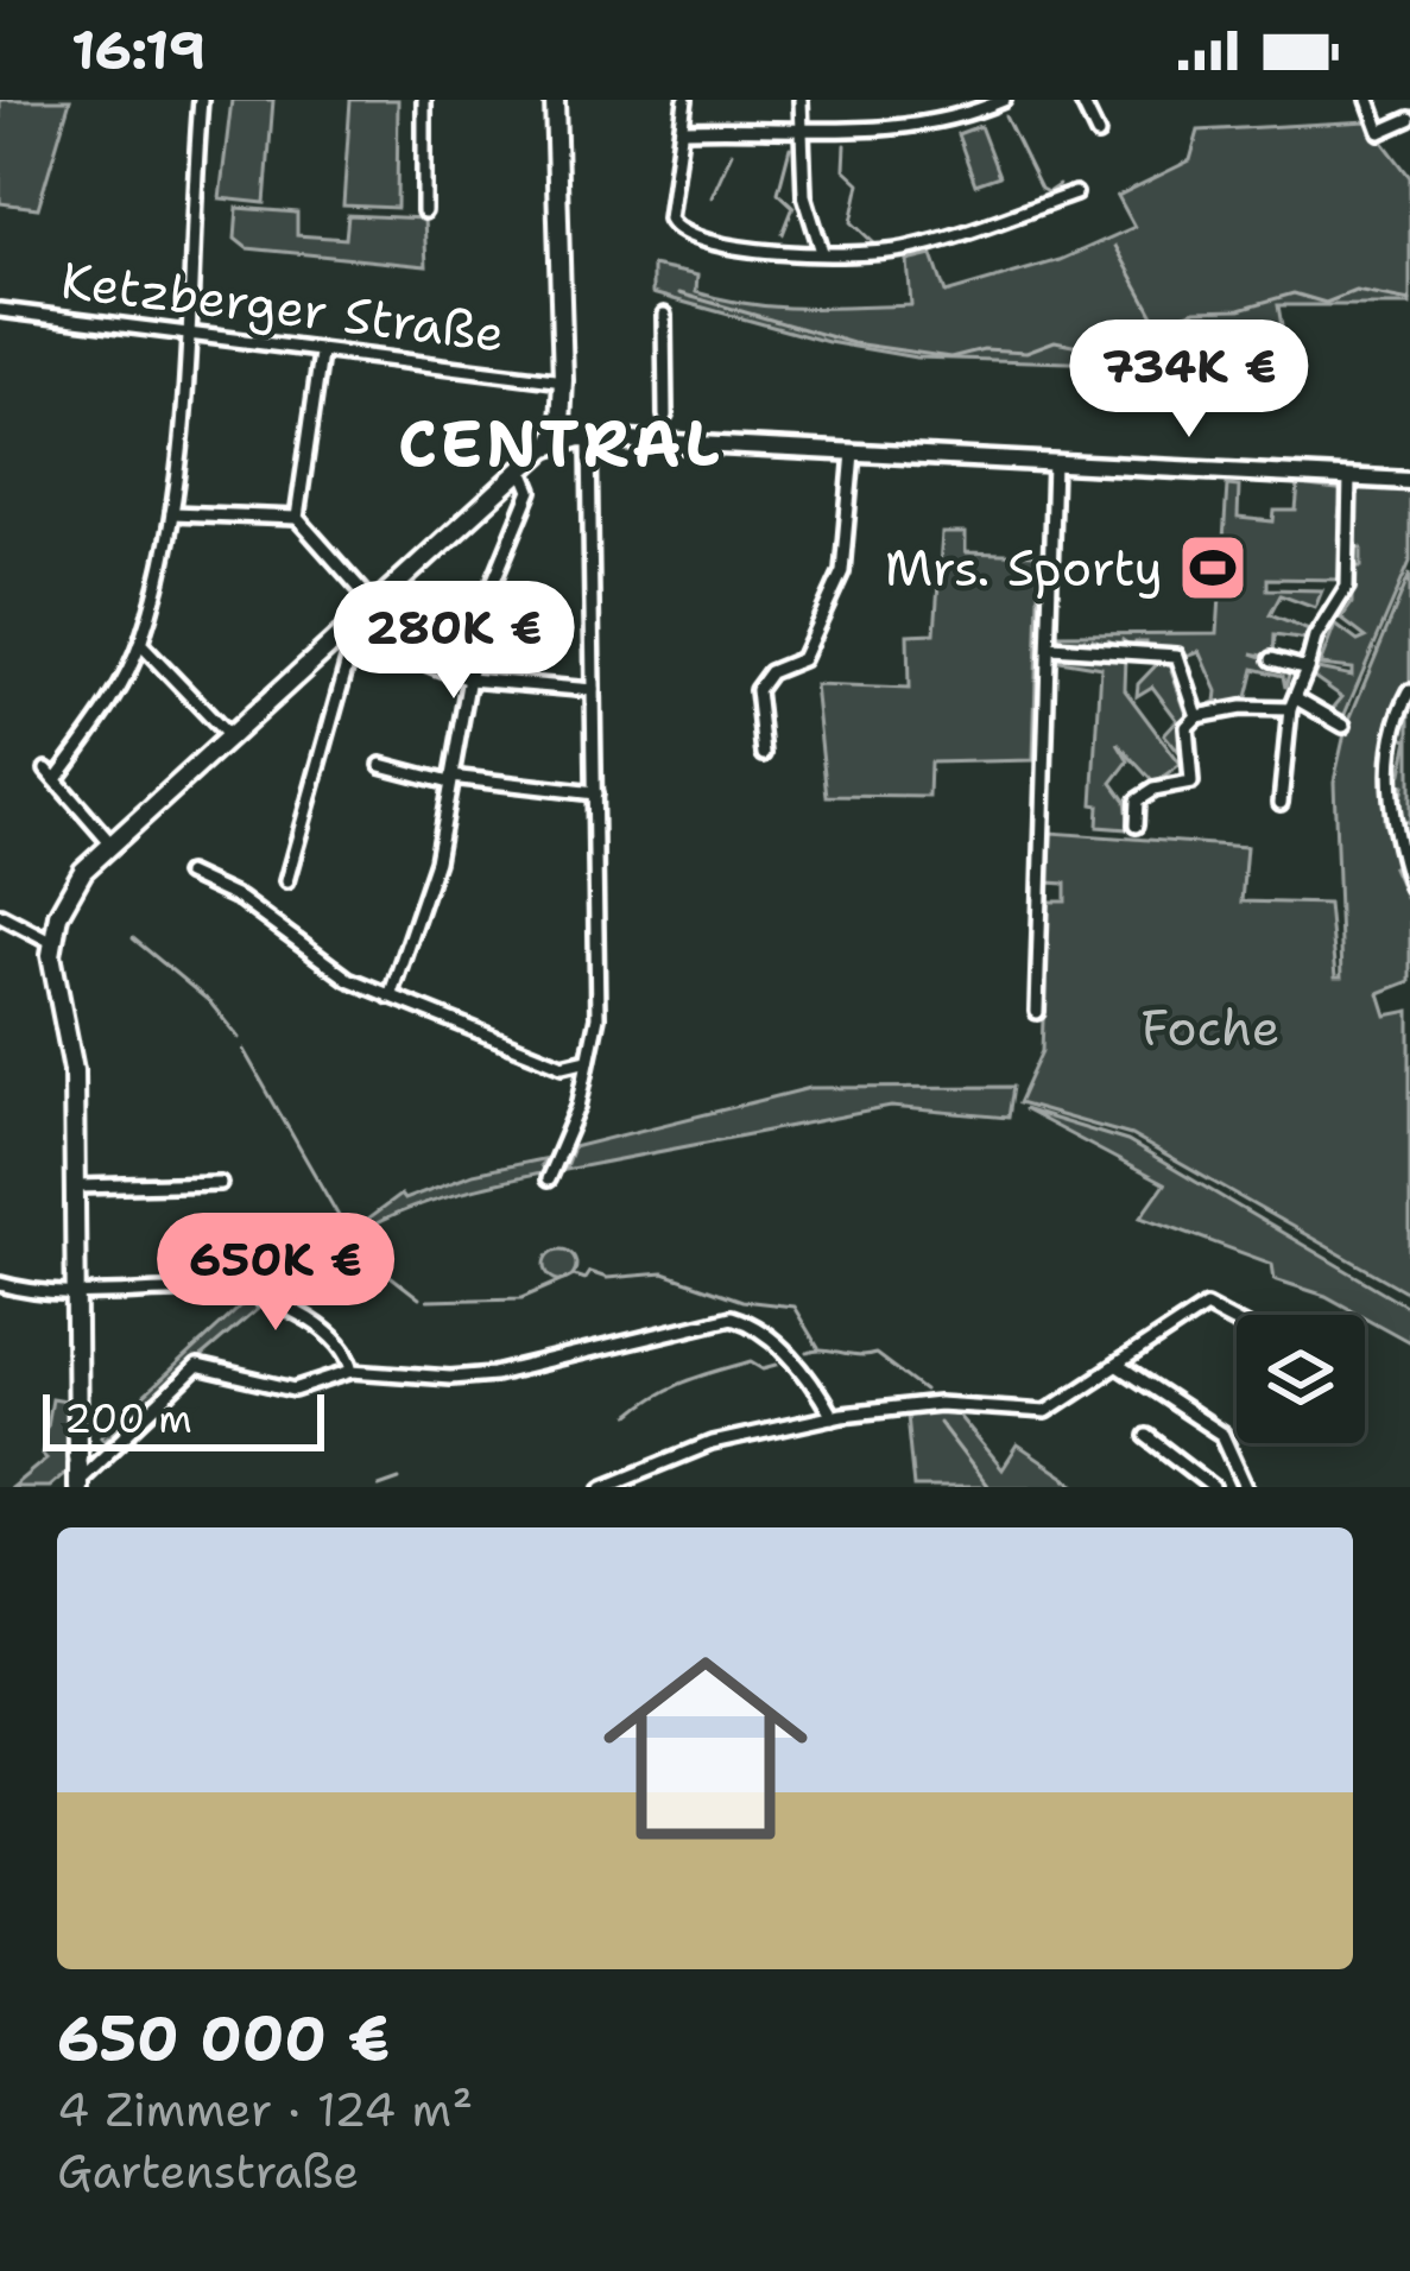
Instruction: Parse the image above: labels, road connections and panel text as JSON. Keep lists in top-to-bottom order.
{
  "streets": {
    "street": ["Ketzberger Straße"]
  },
  "districts": ["CENTRAL"],
  "parks": ["Foche"],
  "places": {
    "sports": ["Mrs. Sporty"]
  },
  "scale_bar": "200 m",
  "page": {
    "status": "16:19",
    "price": ["734K €", "280K €", "650K €"],
    "scale": "200 m",
    "list": [
      {
        "name": "650 000 €",
        "note": "4 Zimmer · 124 m² · Gartenstraße"
      }
    ]
  }
}
